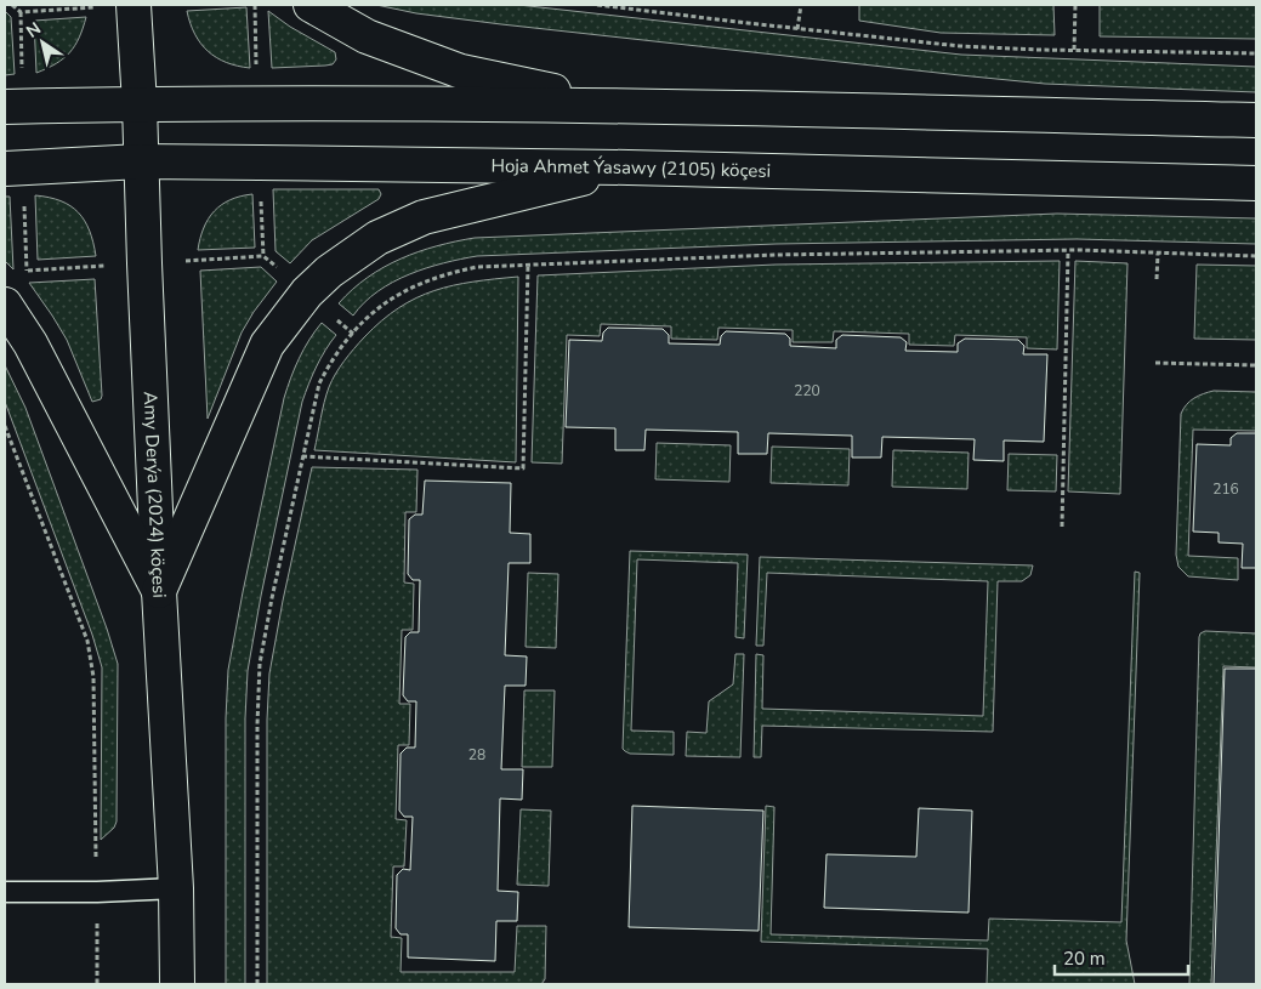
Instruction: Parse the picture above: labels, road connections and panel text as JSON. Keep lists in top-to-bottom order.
{
  "streets": {
    "main road": ["Hoja Ahmet Ýasawy (2105) köçesi", "Amy Derýa (2024) köçesi"]
  },
  "crossings": [
    ["Hoja Ahmet Ýasawy (2105) köçesi", "Amy Derýa (2024) köçesi"]
  ],
  "house_numbers": ["220", "216", "28"],
  "scale_bar": "20 m",
  "north": "top left"
}
